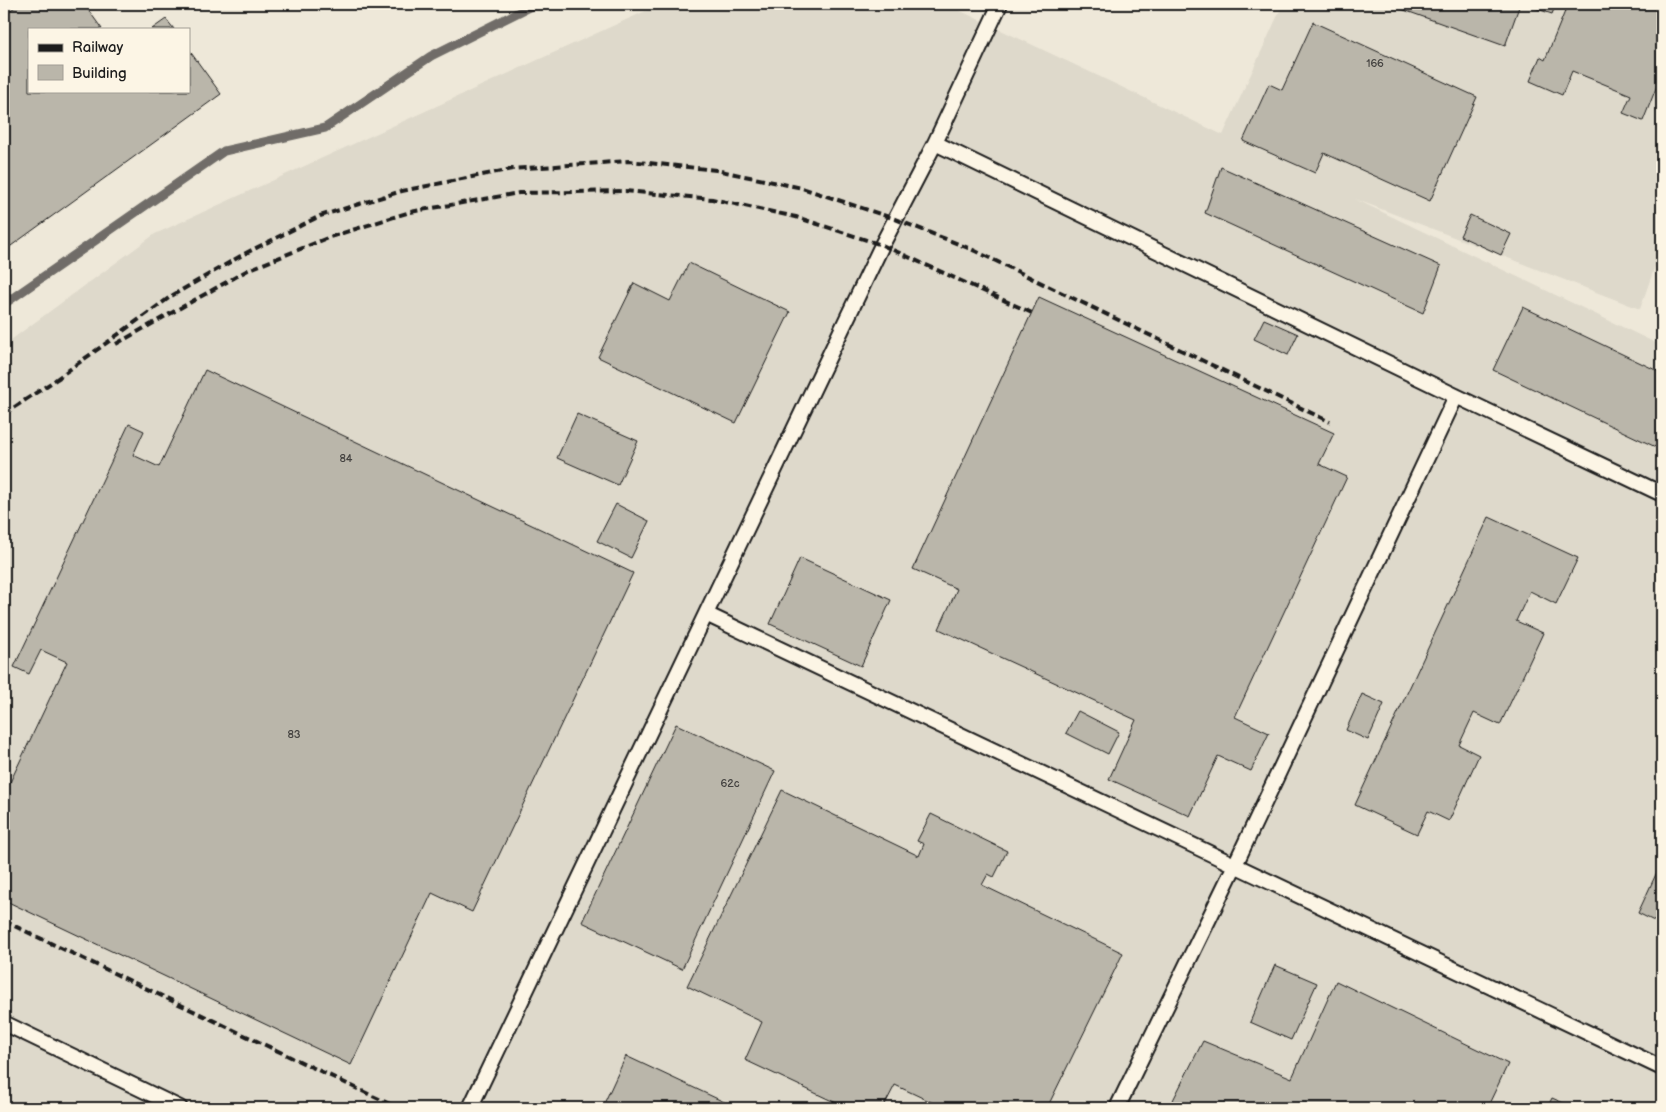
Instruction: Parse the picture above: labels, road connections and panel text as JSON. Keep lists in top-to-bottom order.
{
  "house_numbers": [
    "166",
    "84",
    "83",
    "62c"
  ],
  "legend": ["Railway", "Building"]
}
